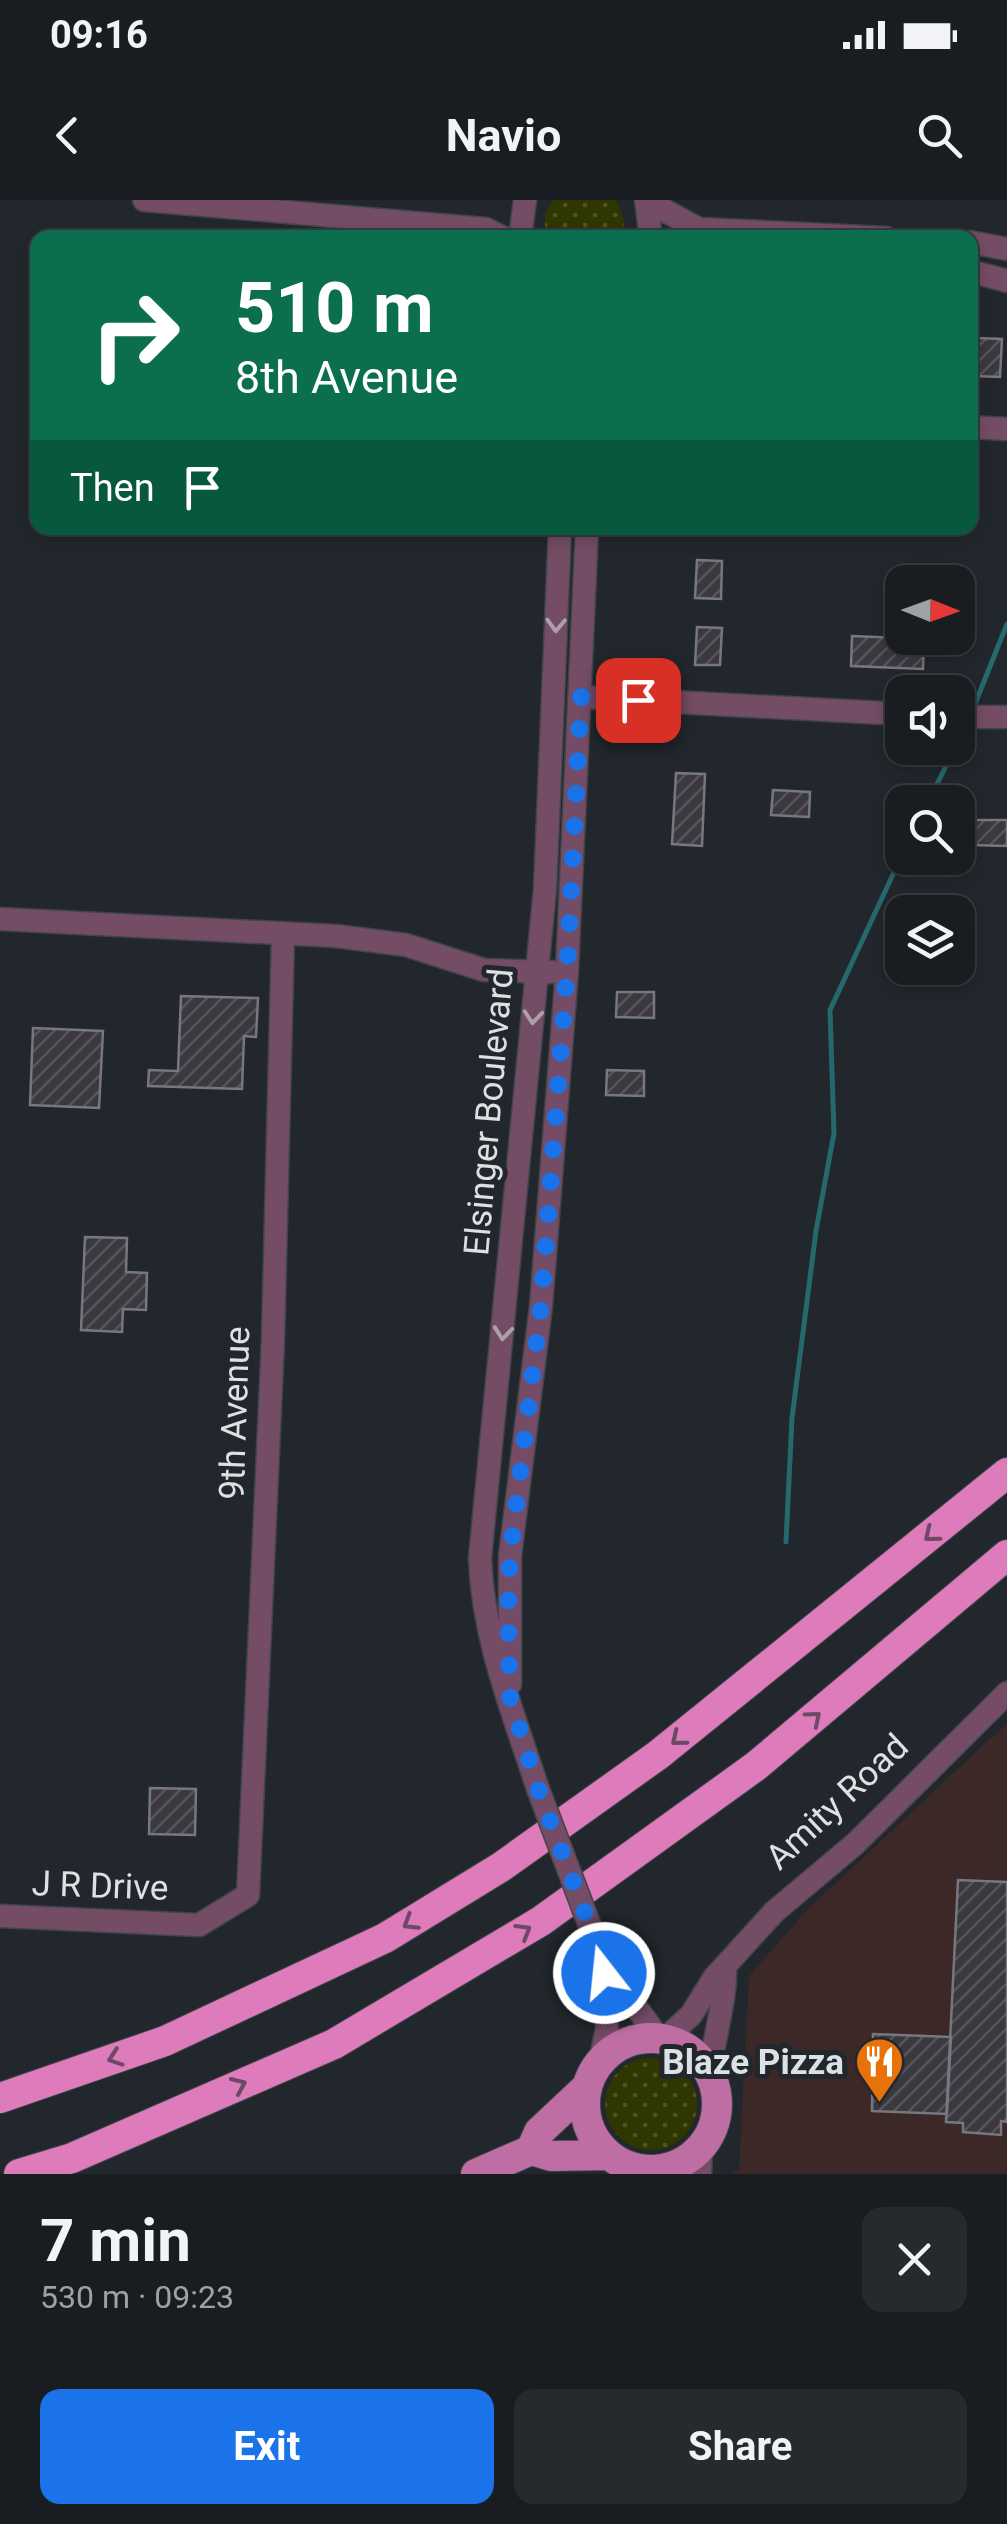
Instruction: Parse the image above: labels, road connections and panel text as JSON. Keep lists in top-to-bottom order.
{
  "streets": {
    "street": [
      "Elsinger Boulevard",
      "9th Avenue",
      "Amity Road",
      "J R Drive"
    ]
  },
  "crossings": [
    ["Elsinger Boulevard", "Amity Road"],
    ["9th Avenue", "J R Drive"]
  ],
  "places": {
    "restaurant": ["Blaze Pizza"]
  },
  "north": "right",
  "page": {
    "status": "09:16",
    "header": "Navio",
    "turn": ["510 m", "8th Avenue"],
    "then": "Then",
    "heading": ["7 min", "530 m · 09:23"],
    "buttons": ["Exit", "Share"]
  }
}
